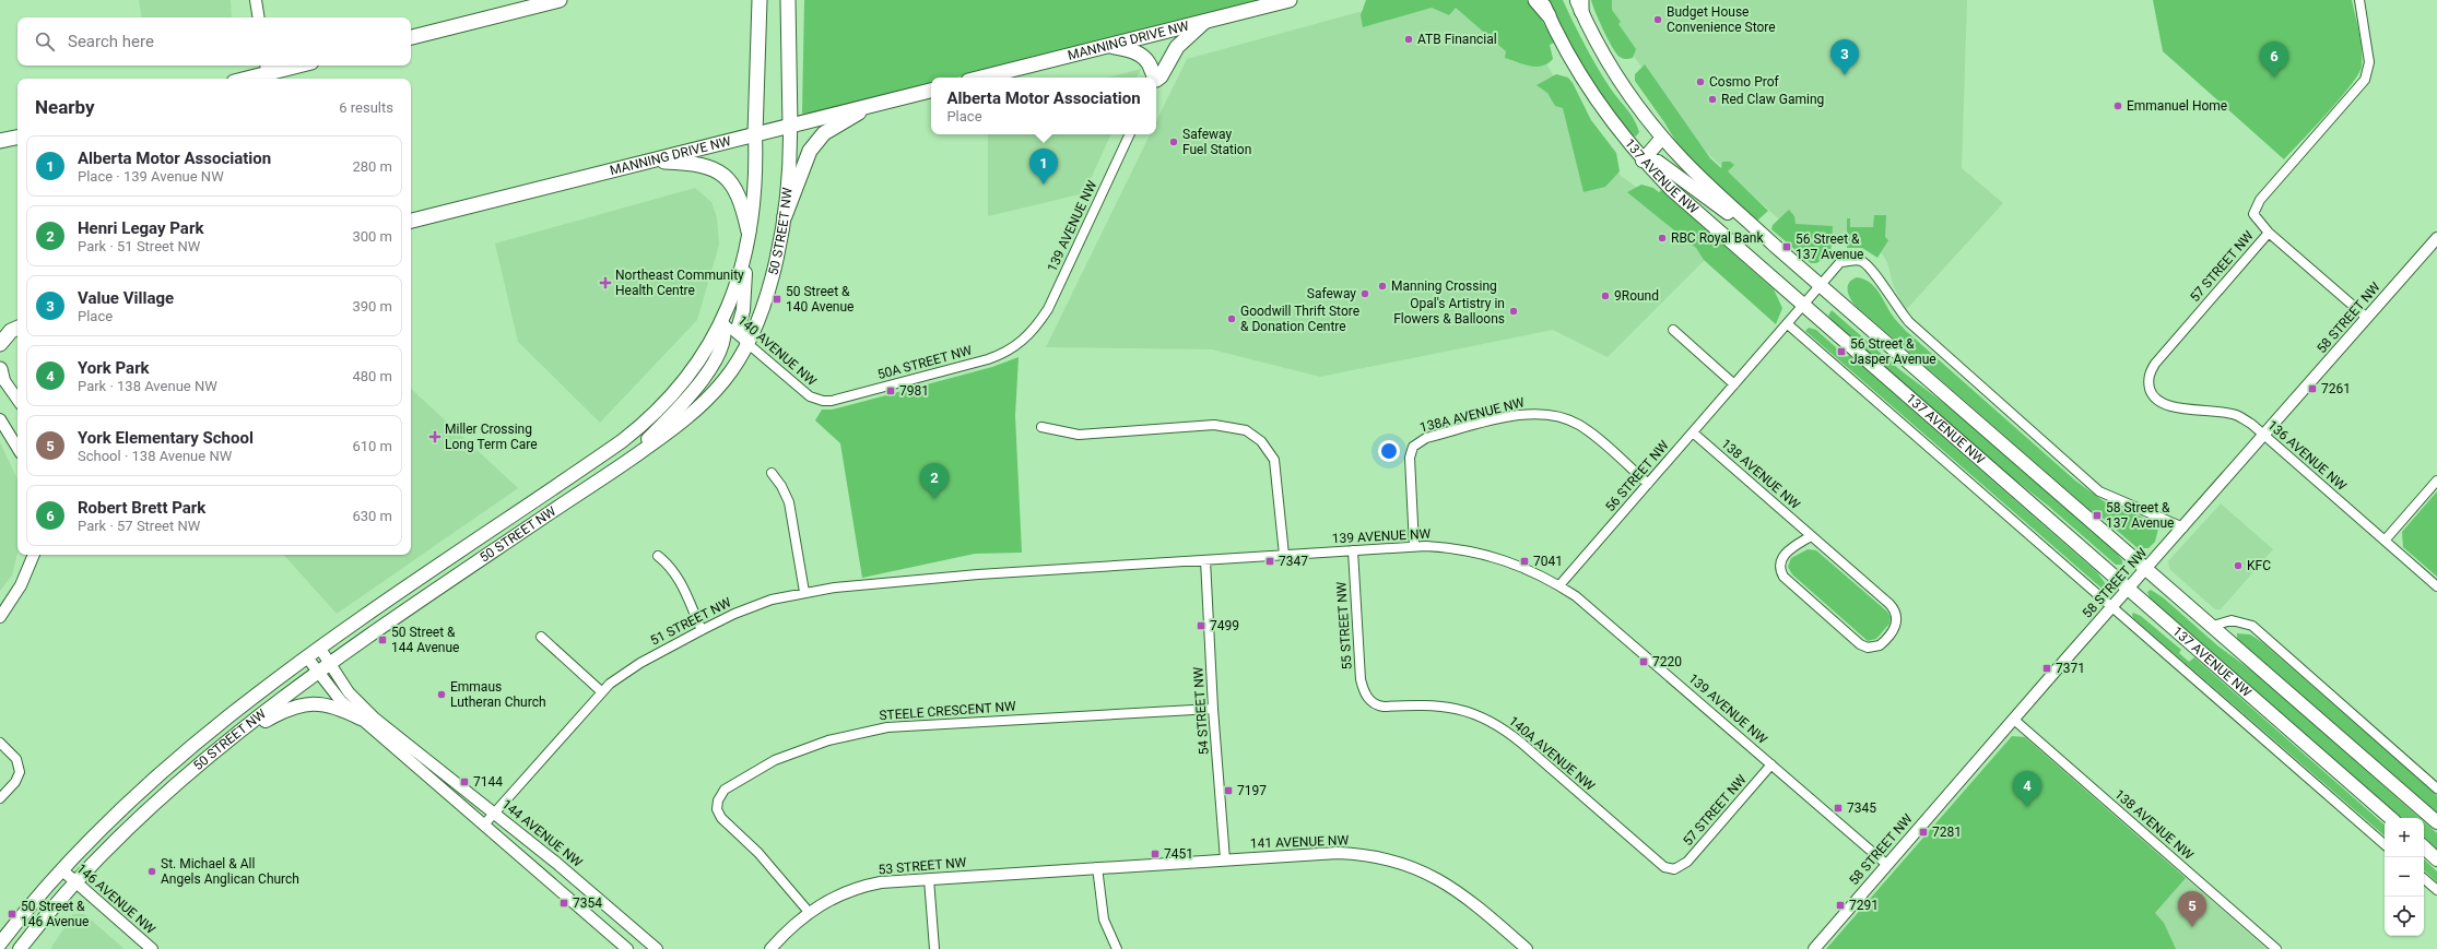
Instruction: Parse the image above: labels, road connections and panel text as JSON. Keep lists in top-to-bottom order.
{
  "streets": {
    "main road": ["MANNING DRIVE NW", "137 AVENUE NW", "50 STREET NW"],
    "street": [
      "139 AVENUE NW",
      "57 STREET NW",
      "58 STREET NW",
      "140 AVENUE NW",
      "50A STREET NW",
      "138A AVENUE NW",
      "136 AVENUE NW",
      "138 AVENUE NW",
      "56 STREET NW",
      "51 STREET NW",
      "55 STREET NW",
      "STEELE CRESCENT NW",
      "54 STREET NW",
      "140A AVENUE NW",
      "144 AVENUE NW",
      "141 AVENUE NW",
      "53 STREET NW",
      "146 AVENUE NW"
    ]
  },
  "crossings": [
    ["MANNING DRIVE NW", "50 STREET NW"],
    ["137 AVENUE NW", "58 STREET NW"],
    ["137 AVENUE NW", "56 STREET NW"],
    ["139 AVENUE NW", "57 STREET NW"],
    ["139 AVENUE NW", "58 STREET NW"],
    ["139 AVENUE NW", "50A STREET NW"],
    ["139 AVENUE NW", "138A AVENUE NW"],
    ["139 AVENUE NW", "56 STREET NW"],
    ["139 AVENUE NW", "51 STREET NW"],
    ["139 AVENUE NW", "55 STREET NW"],
    ["139 AVENUE NW", "54 STREET NW"],
    ["50 STREET NW", "140 AVENUE NW"],
    ["50 STREET NW", "144 AVENUE NW"],
    ["50 STREET NW", "146 AVENUE NW"],
    ["57 STREET NW", "136 AVENUE NW"],
    ["57 STREET NW", "140A AVENUE NW"],
    ["58 STREET NW", "136 AVENUE NW"],
    ["58 STREET NW", "138 AVENUE NW"],
    ["140 AVENUE NW", "50A STREET NW"],
    ["138A AVENUE NW", "56 STREET NW"],
    ["138 AVENUE NW", "56 STREET NW"],
    ["51 STREET NW", "144 AVENUE NW"],
    ["55 STREET NW", "140A AVENUE NW"],
    ["STEELE CRESCENT NW", "54 STREET NW"],
    ["STEELE CRESCENT NW", "53 STREET NW"],
    ["54 STREET NW", "141 AVENUE NW"],
    ["141 AVENUE NW", "53 STREET NW"]
  ],
  "places": {
    "other": [
      "Budget House Convenience Store",
      "ATB Financial",
      "Cosmo Prof",
      "Red Claw Gaming",
      "Emmanuel Home",
      "Safeway Fuel Station",
      "RBC Royal Bank",
      "Manning Crossing",
      "Safeway",
      "9Round",
      "Opal's Artistry in Flowers & Balloons",
      "Goodwill Thrift Store & Donation Centre",
      "KFC",
      "Emmaus Lutheran Church",
      "St. Michael & All Angels Anglican Church"
    ],
    "transit": [
      "56 Street & 137 Avenue",
      "50 Street & 140 Avenue",
      "56 Street & Jasper Avenue",
      "7261",
      "7981",
      "58 Street & 137 Avenue",
      "7347",
      "7041",
      "7499",
      "50 Street & 144 Avenue",
      "7220",
      "7371",
      "7144",
      "7197",
      "7345",
      "7281",
      "7451",
      "7354",
      "7291",
      "50 Street & 146 Avenue"
    ],
    "health": ["Northeast Community Health Centre", "Miller Crossing Long Term Care"]
  },
  "page": {
    "search": "Search here",
    "pins": [
      "3",
      "6",
      "1",
      "2",
      "4",
      "5"
    ],
    "popup": ["Alberta Motor Association", "Place"],
    "heading": ["Nearby", "6 results"],
    "list": [
      {
        "mark": "1",
        "name": "Alberta Motor Association",
        "note": "Place · 139 Avenue NW",
        "value": "280 m"
      },
      {
        "mark": "2",
        "name": "Henri Legay Park",
        "note": "Park · 51 Street NW",
        "value": "300 m"
      },
      {
        "mark": "3",
        "name": "Value Village",
        "note": "Place",
        "value": "390 m"
      },
      {
        "mark": "4",
        "name": "York Park",
        "note": "Park · 138 Avenue NW",
        "value": "480 m"
      },
      {
        "mark": "5",
        "name": "York Elementary School",
        "note": "School · 138 Avenue NW",
        "value": "610 m"
      },
      {
        "mark": "6",
        "name": "Robert Brett Park",
        "note": "Park · 57 Street NW",
        "value": "630 m"
      }
    ],
    "map_buttons": ["+", "−"]
  }
}
